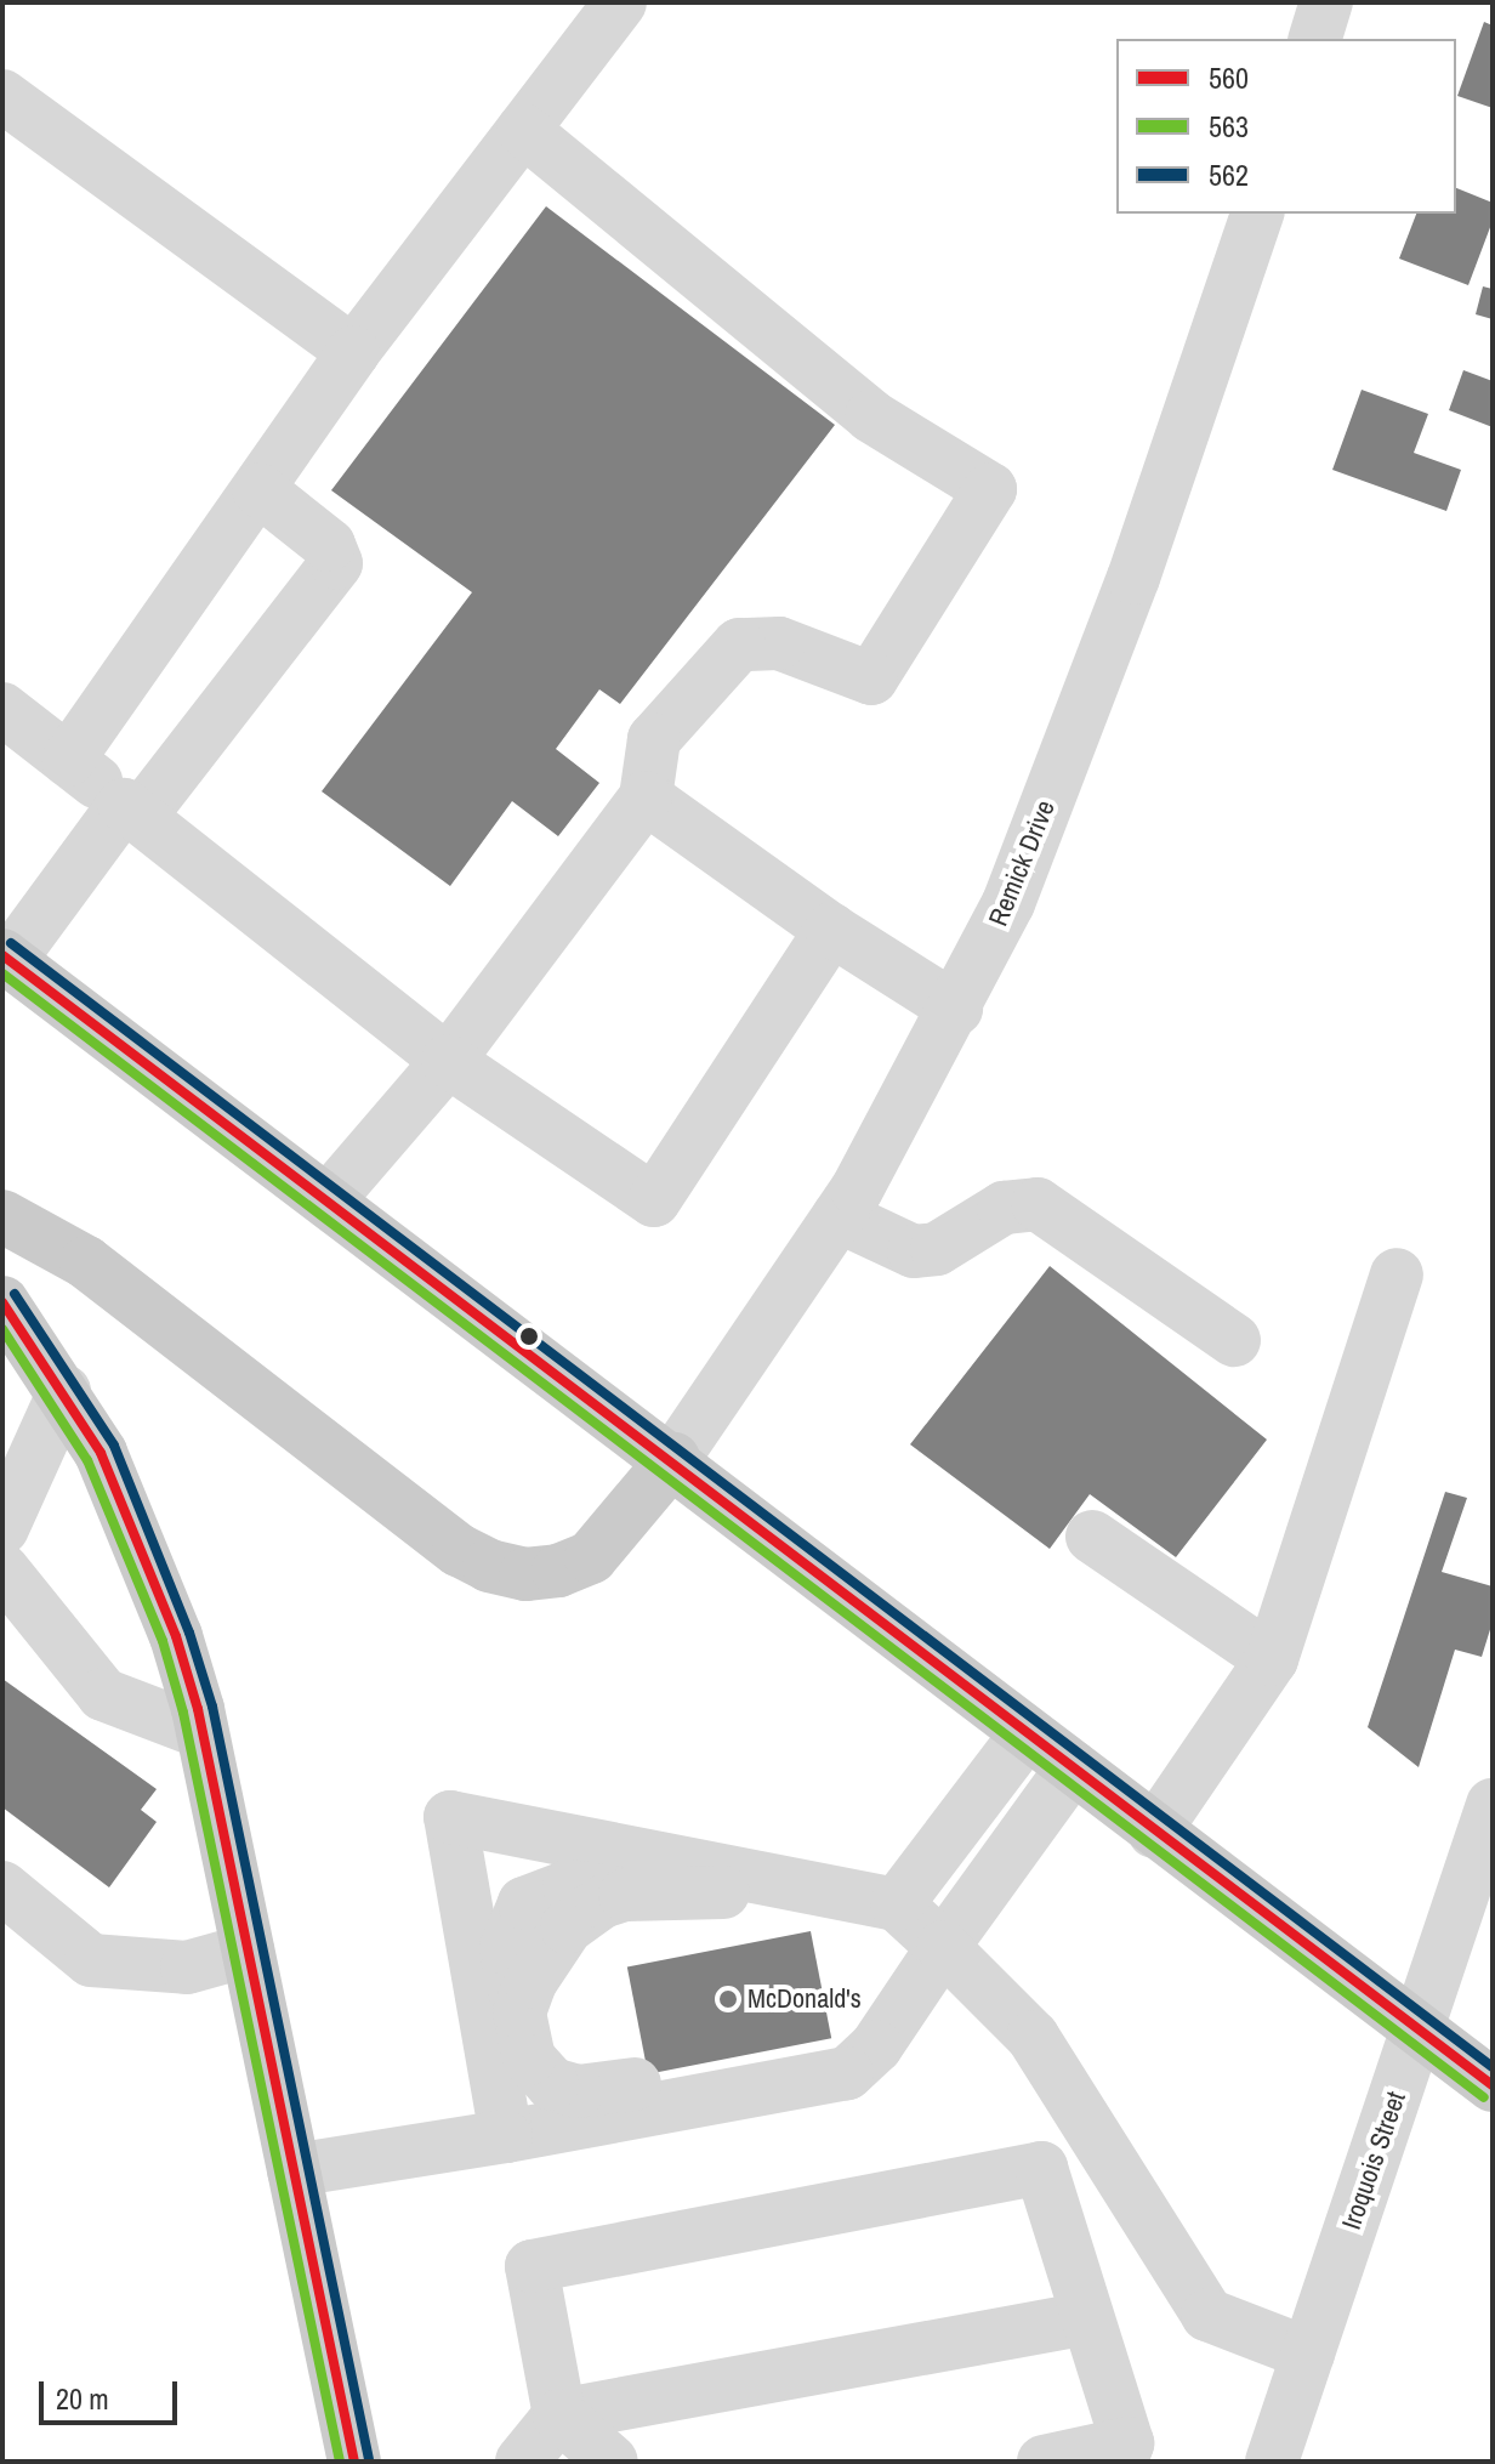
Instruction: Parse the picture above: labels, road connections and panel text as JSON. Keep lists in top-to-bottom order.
{
  "streets": {
    "street": ["Remick Drive", "Iroquois Street"]
  },
  "places": ["McDonald's"],
  "lines": ["transit line 562", "transit line 560", "transit line 563"],
  "legend": ["560", "563", "562"],
  "scale_bar": "20 m"
}
